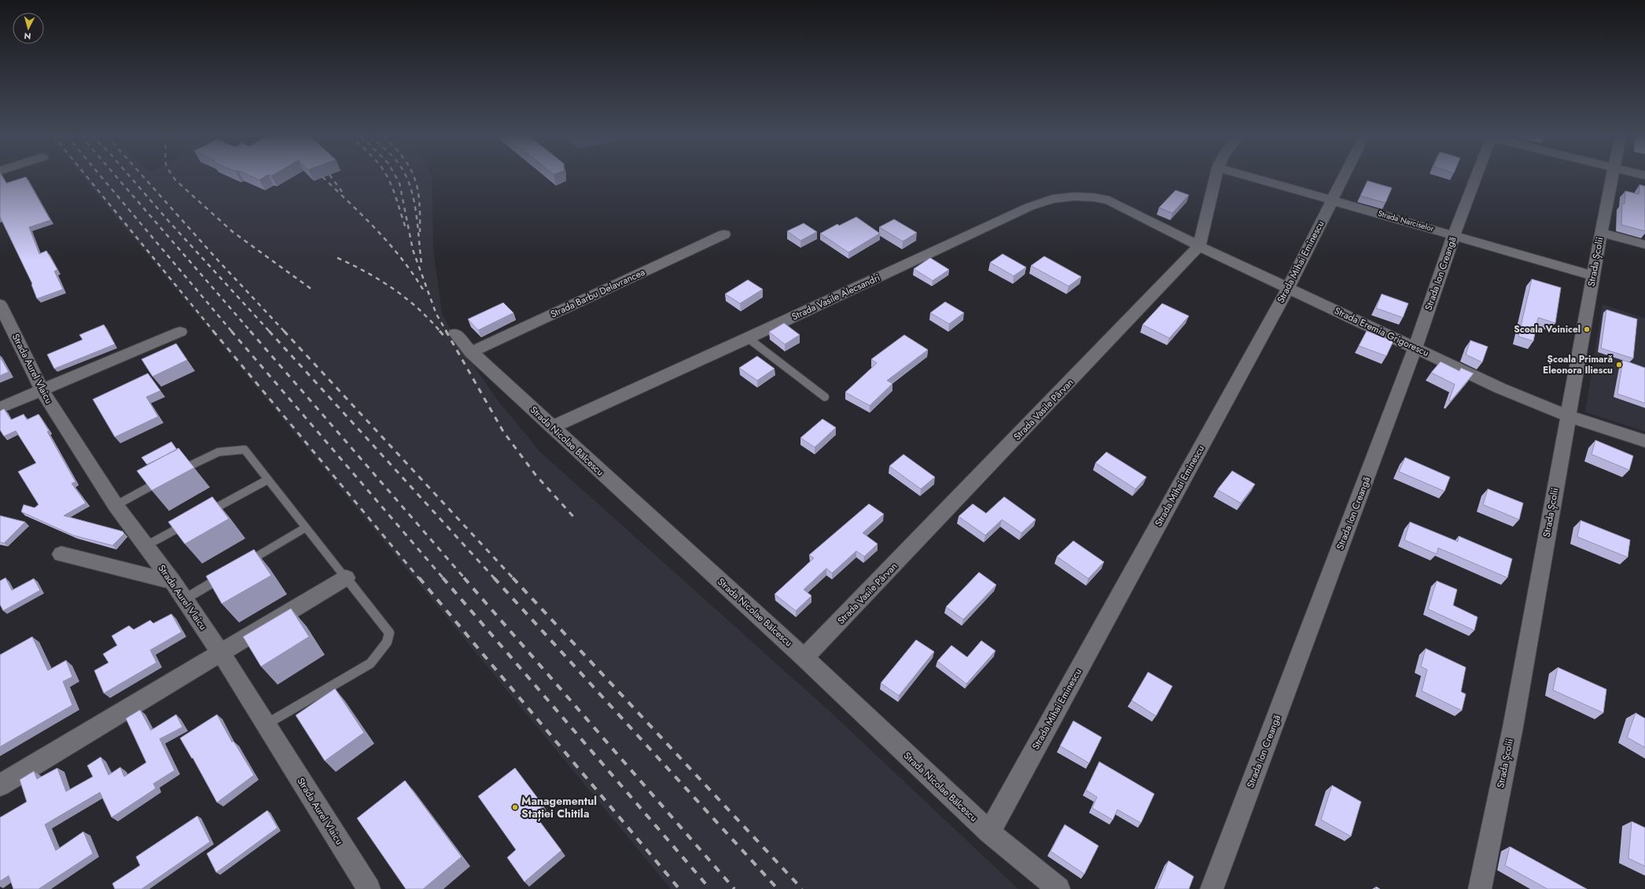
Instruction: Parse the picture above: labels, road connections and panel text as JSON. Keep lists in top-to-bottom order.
{
  "streets": {
    "street": [
      "Strada Narciselor",
      "Strada Mihai Eminescu",
      "Strada Școlii",
      "Strada Ion Creangă",
      "Strada Barbu Delavrancea",
      "Strada Vasile Alecsandri",
      "Strada Eremia Grigorescu",
      "Strada Aurel Vlaicu",
      "Strada Vasile Pârvan",
      "Strada Nicolae Bălcescu"
    ]
  },
  "crossings": [
    ["Strada Narciselor", "Strada Mihai Eminescu"],
    ["Strada Narciselor", "Strada Școlii"],
    ["Strada Narciselor", "Strada Ion Creangă"],
    ["Strada Mihai Eminescu", "Strada Eremia Grigorescu"],
    ["Strada Mihai Eminescu", "Strada Nicolae Bălcescu"],
    ["Strada Școlii", "Strada Eremia Grigorescu"],
    ["Strada Ion Creangă", "Strada Eremia Grigorescu"],
    ["Strada Barbu Delavrancea", "Strada Nicolae Bălcescu"],
    ["Strada Vasile Alecsandri", "Strada Eremia Grigorescu"],
    ["Strada Vasile Alecsandri", "Strada Nicolae Bălcescu"],
    ["Strada Eremia Grigorescu", "Strada Vasile Pârvan"],
    ["Strada Vasile Pârvan", "Strada Nicolae Bălcescu"]
  ],
  "places": ["Scoala Voinicel", "Școala Primară Eleonora Iliescu", "Managementul Stației Chitila"],
  "north": "bottom"
}
